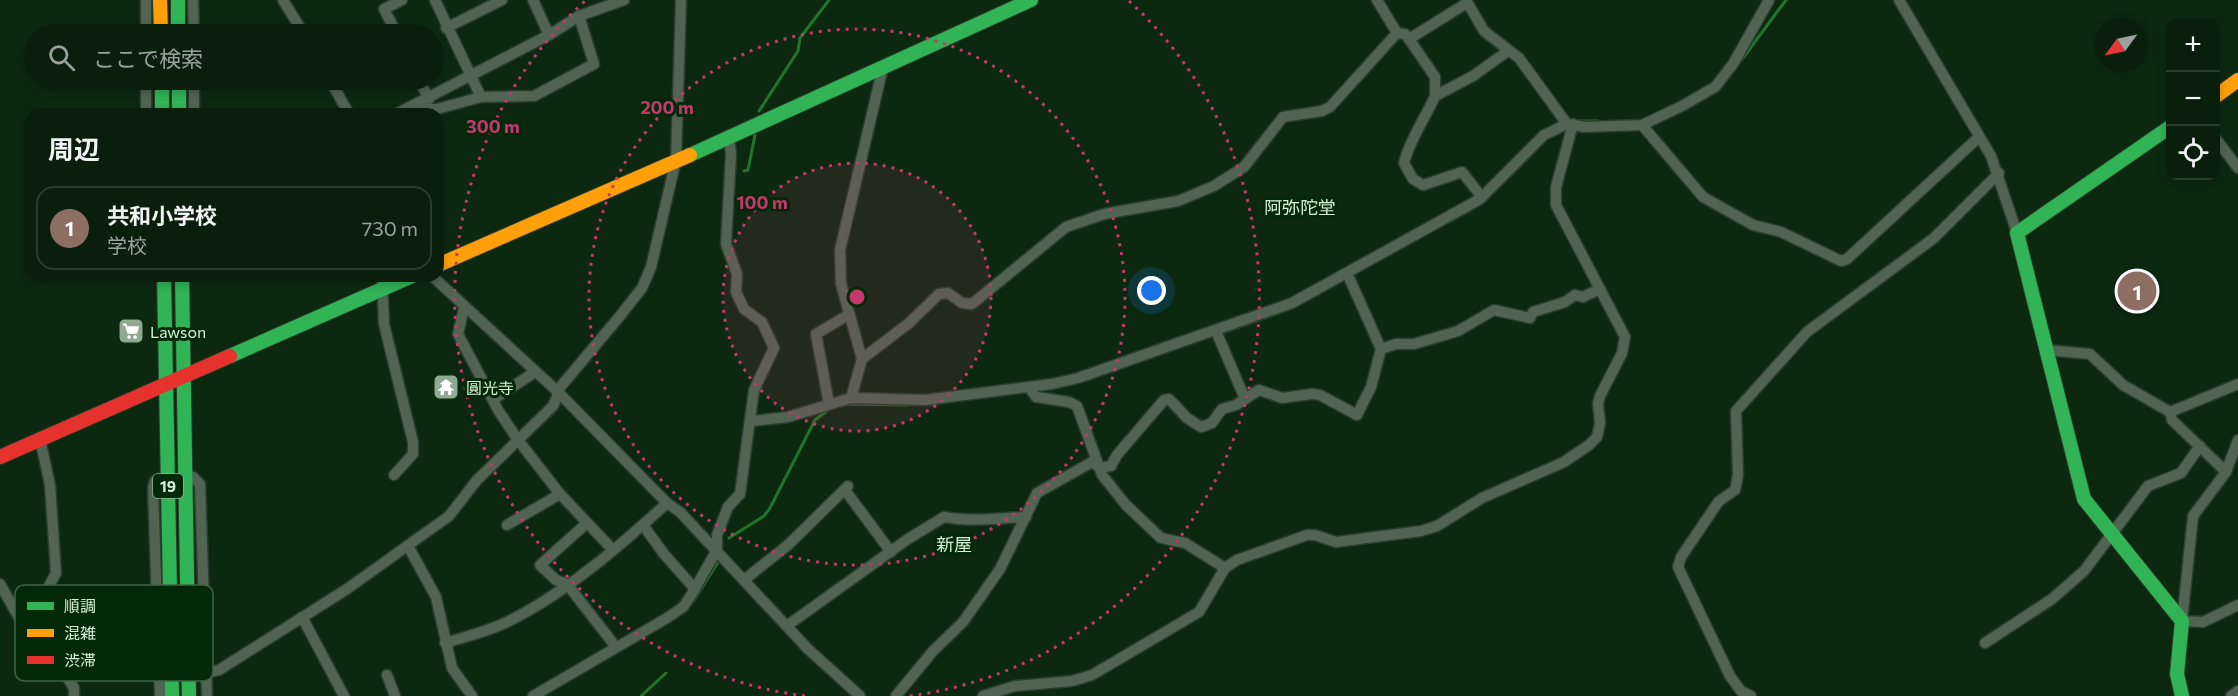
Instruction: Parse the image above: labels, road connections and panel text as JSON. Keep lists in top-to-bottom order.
{
  "streets": {
    "main road": ["19"]
  },
  "districts": ["阿弥陀堂", "新屋"],
  "places": {
    "supermarket": ["Lawson"],
    "temple": ["圓光寺"]
  },
  "legend": ["順調", "混雑", "渋滞"],
  "north": "bottom left",
  "page": {
    "map_buttons": ["+", "−"],
    "search": "ここで検索",
    "heading": "周辺",
    "list": [
      {
        "mark": "1",
        "name": "共和小学校",
        "note": "学校",
        "value": "730 m"
      }
    ],
    "pins": "1"
  },
  "rings": ["200 m", "300 m", "100 m"]
}
